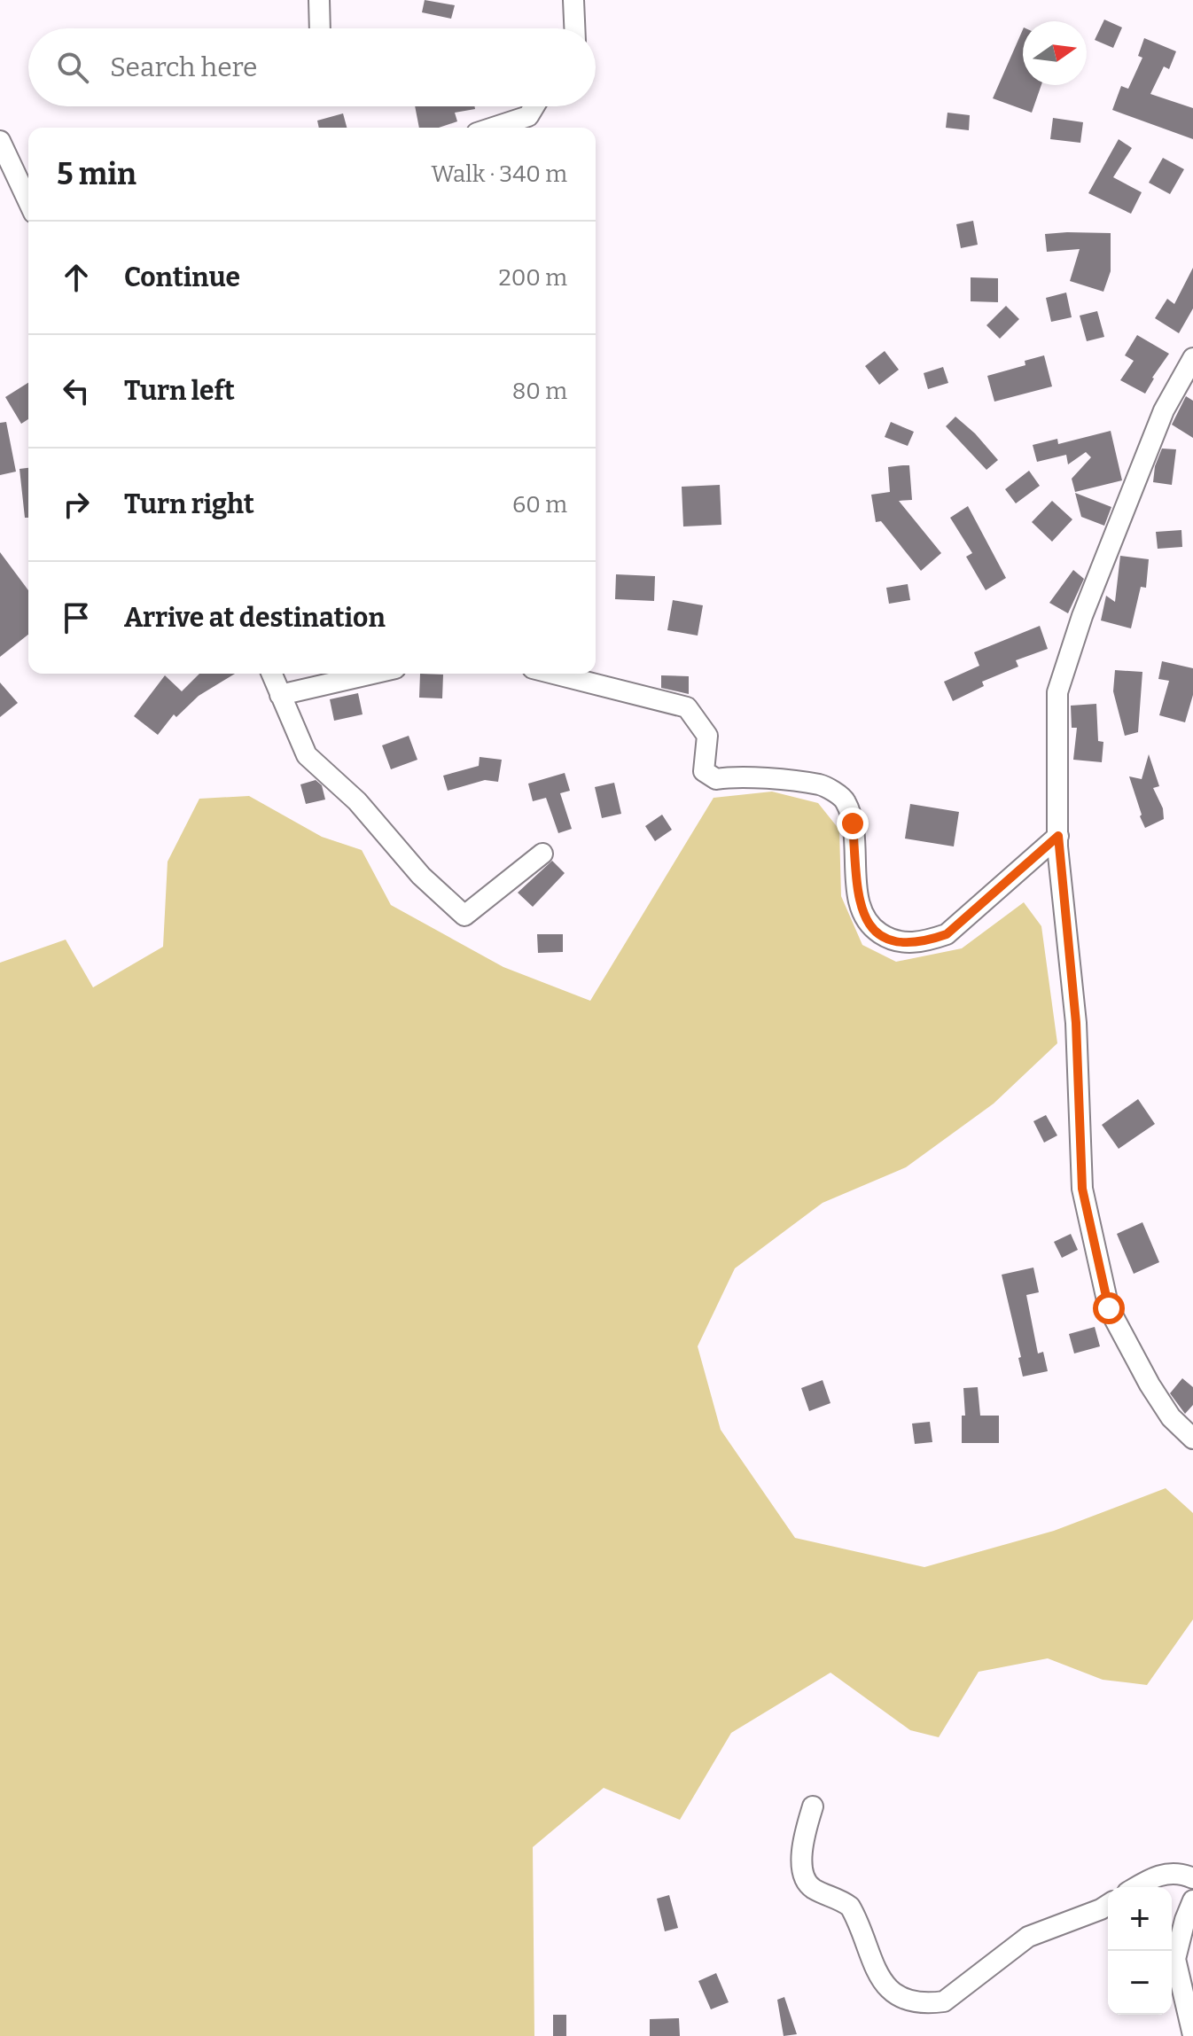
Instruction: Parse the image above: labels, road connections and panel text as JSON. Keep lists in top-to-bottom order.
{
  "north": "right",
  "page": {
    "search": "Search here",
    "heading": ["5 min", "Walk · 340 m"],
    "list": [
      ["Continue", "200 m"],
      ["Turn left", "80 m"],
      ["Turn right", "60 m"],
      "Arrive at destination"
    ],
    "map_buttons": ["+", "−"]
  }
}
